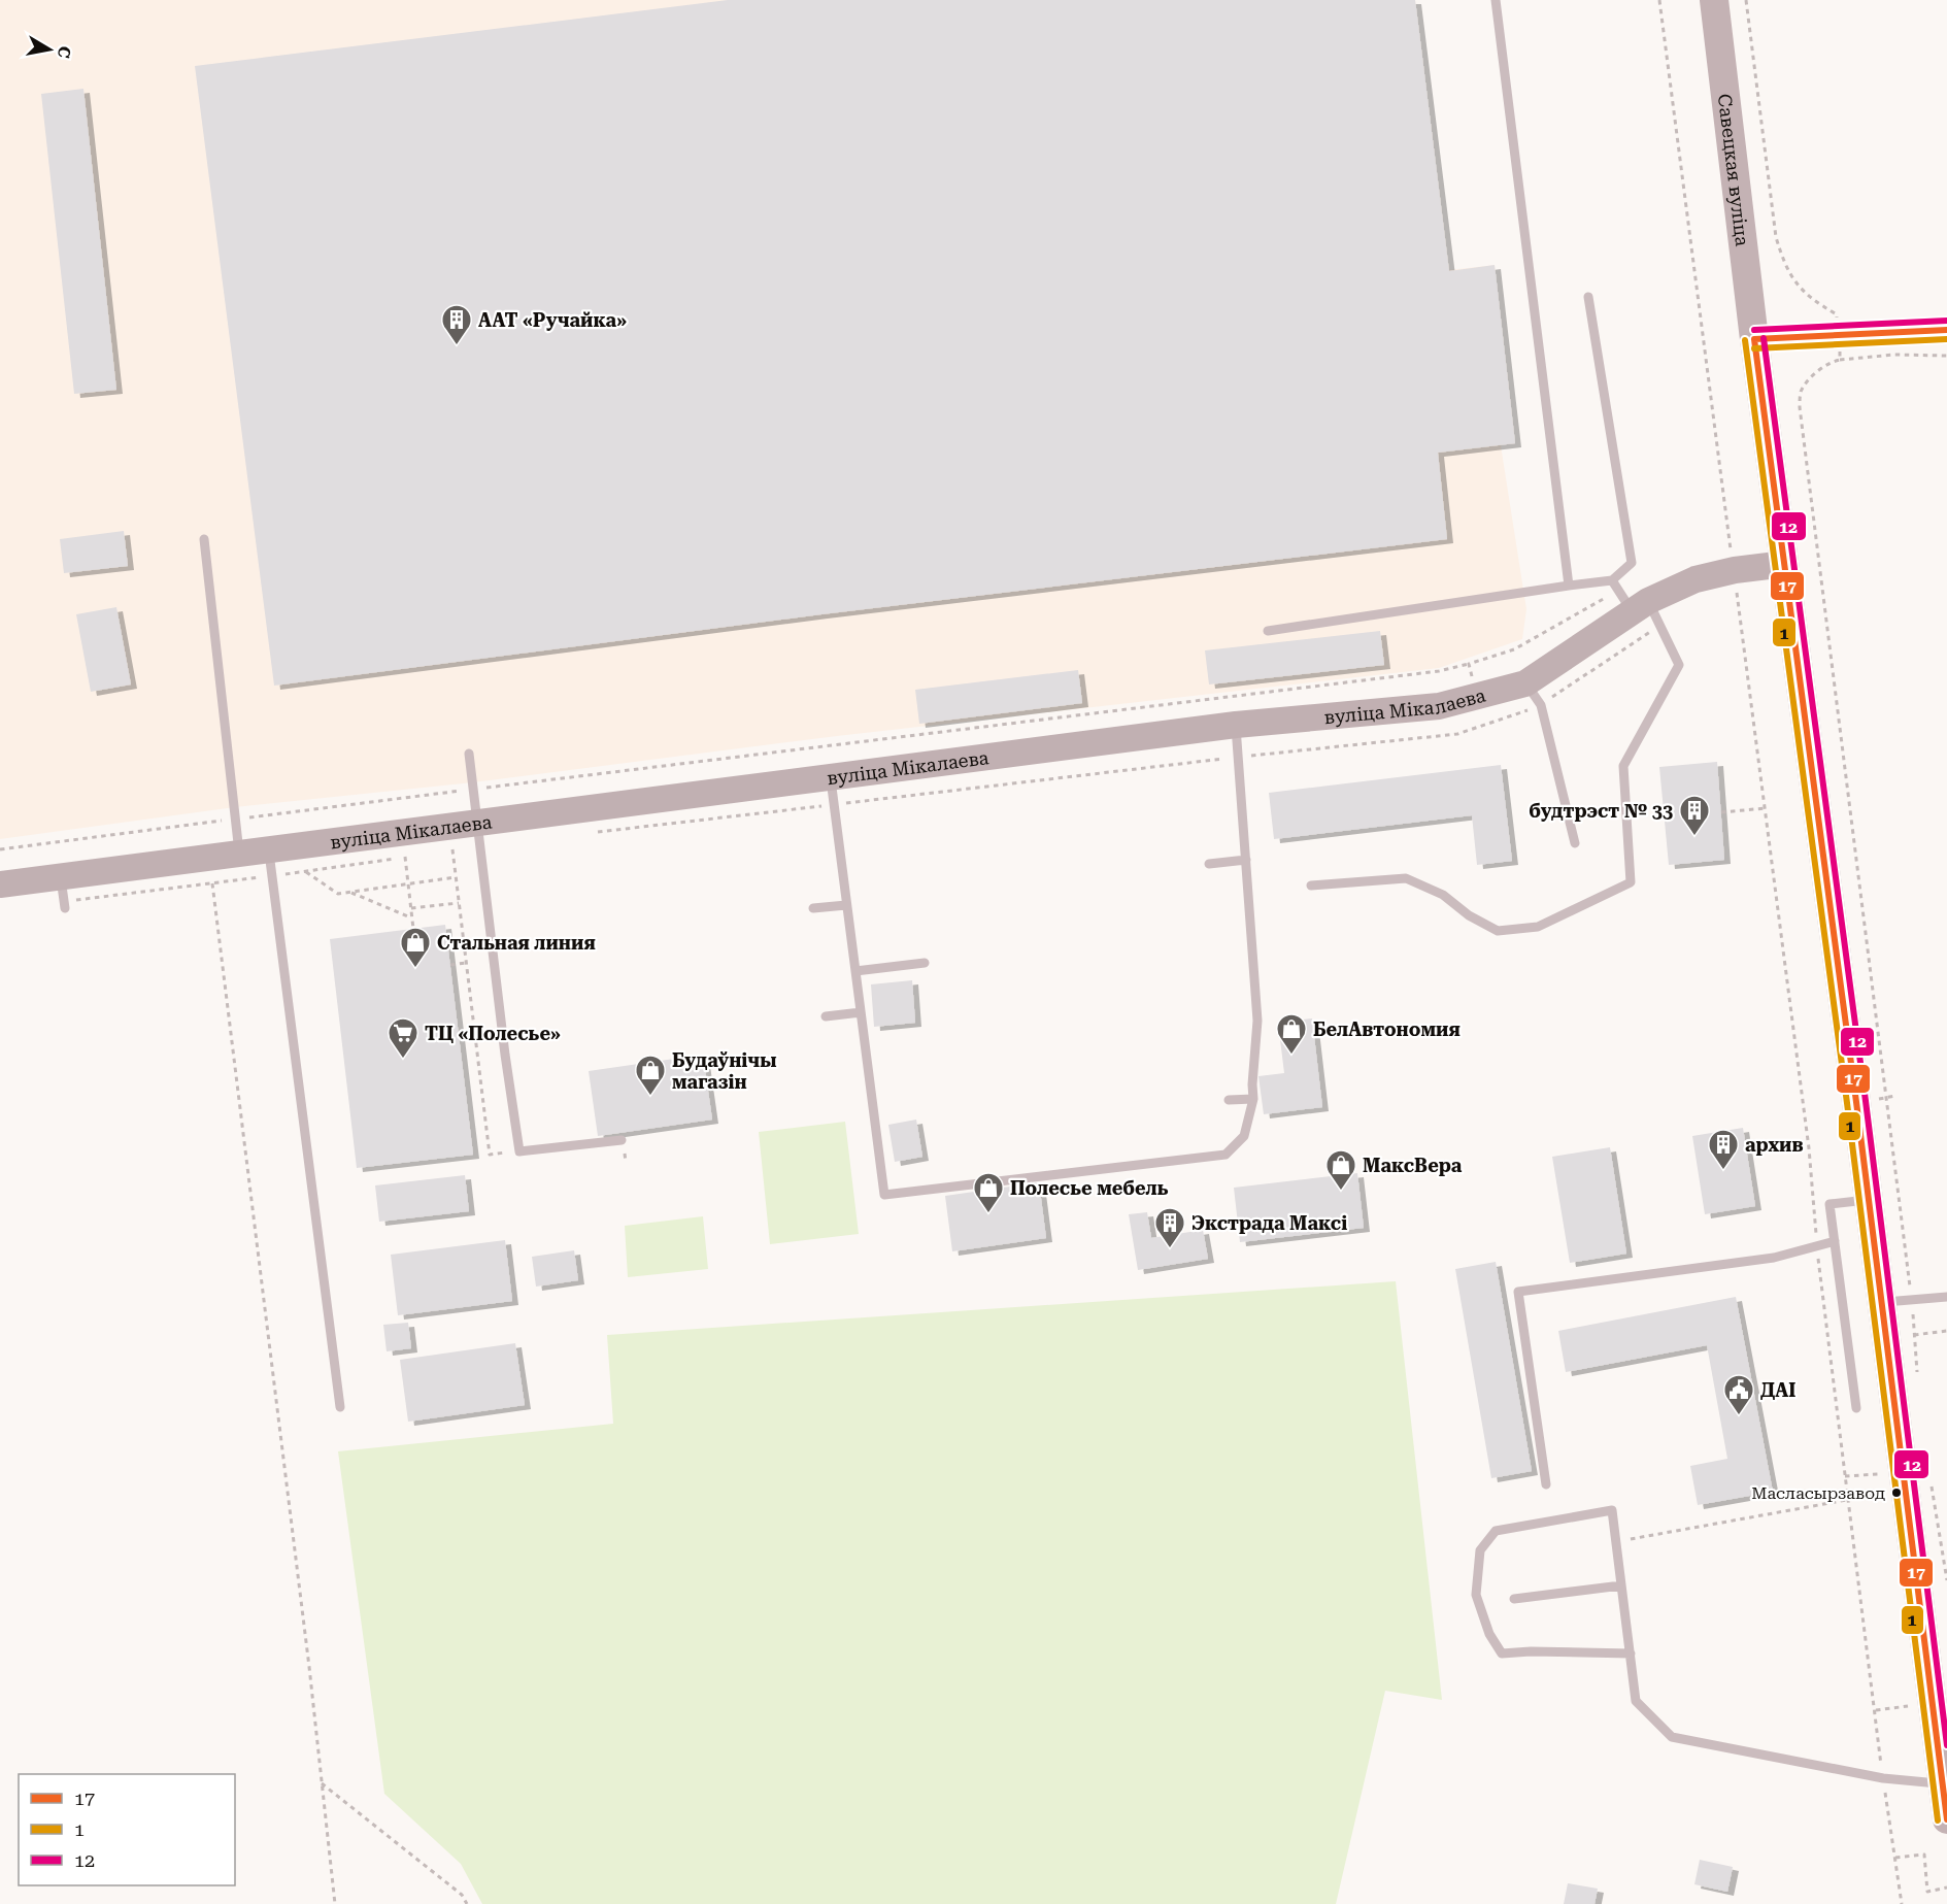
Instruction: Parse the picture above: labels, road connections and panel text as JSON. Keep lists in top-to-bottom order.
{
  "streets": {
    "main road": ["Савецкая вуліца", "вуліца Мікалаева"]
  },
  "crossings": [
    ["Савецкая вуліца", "вуліца Мікалаева"]
  ],
  "places": {
    "building": [
      "ААТ «Ручайка»",
      "будтрэст № 33",
      "архив",
      "Экстрада Максі"
    ],
    "shop": [
      "Стальная линия",
      "БелАвтономия",
      "Будаўнічы магазін",
      "МаксBepa",
      "Полесье мебель"
    ],
    "supermarket": ["ТЦ «Полесье»"],
    "public building": ["ДАІ"],
    "other": ["Масласырзавод"]
  },
  "lines": ["transit line 12", "transit line 17", "transit line 1"],
  "legend": ["17", "1", "12"],
  "north": "right"
}
